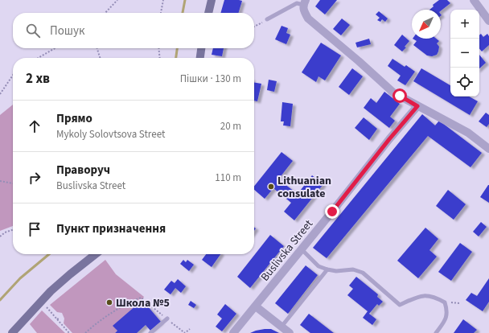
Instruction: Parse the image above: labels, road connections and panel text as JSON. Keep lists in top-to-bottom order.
{
  "streets": {
    "street": ["Buslivska Street"]
  },
  "places": ["Lithuanian consulate", "Школа №5"],
  "north": "bottom left",
  "page": {
    "map_buttons": ["+", "−"],
    "search": "Пошук",
    "heading": ["2 хв", "Пішки · 130 m"],
    "list": [
      ["Прямо", "Mykoly Solovtsova Street", "20 m"],
      ["Праворуч", "Buslivska Street", "110 m"],
      "Пункт призначення"
    ]
  }
}
